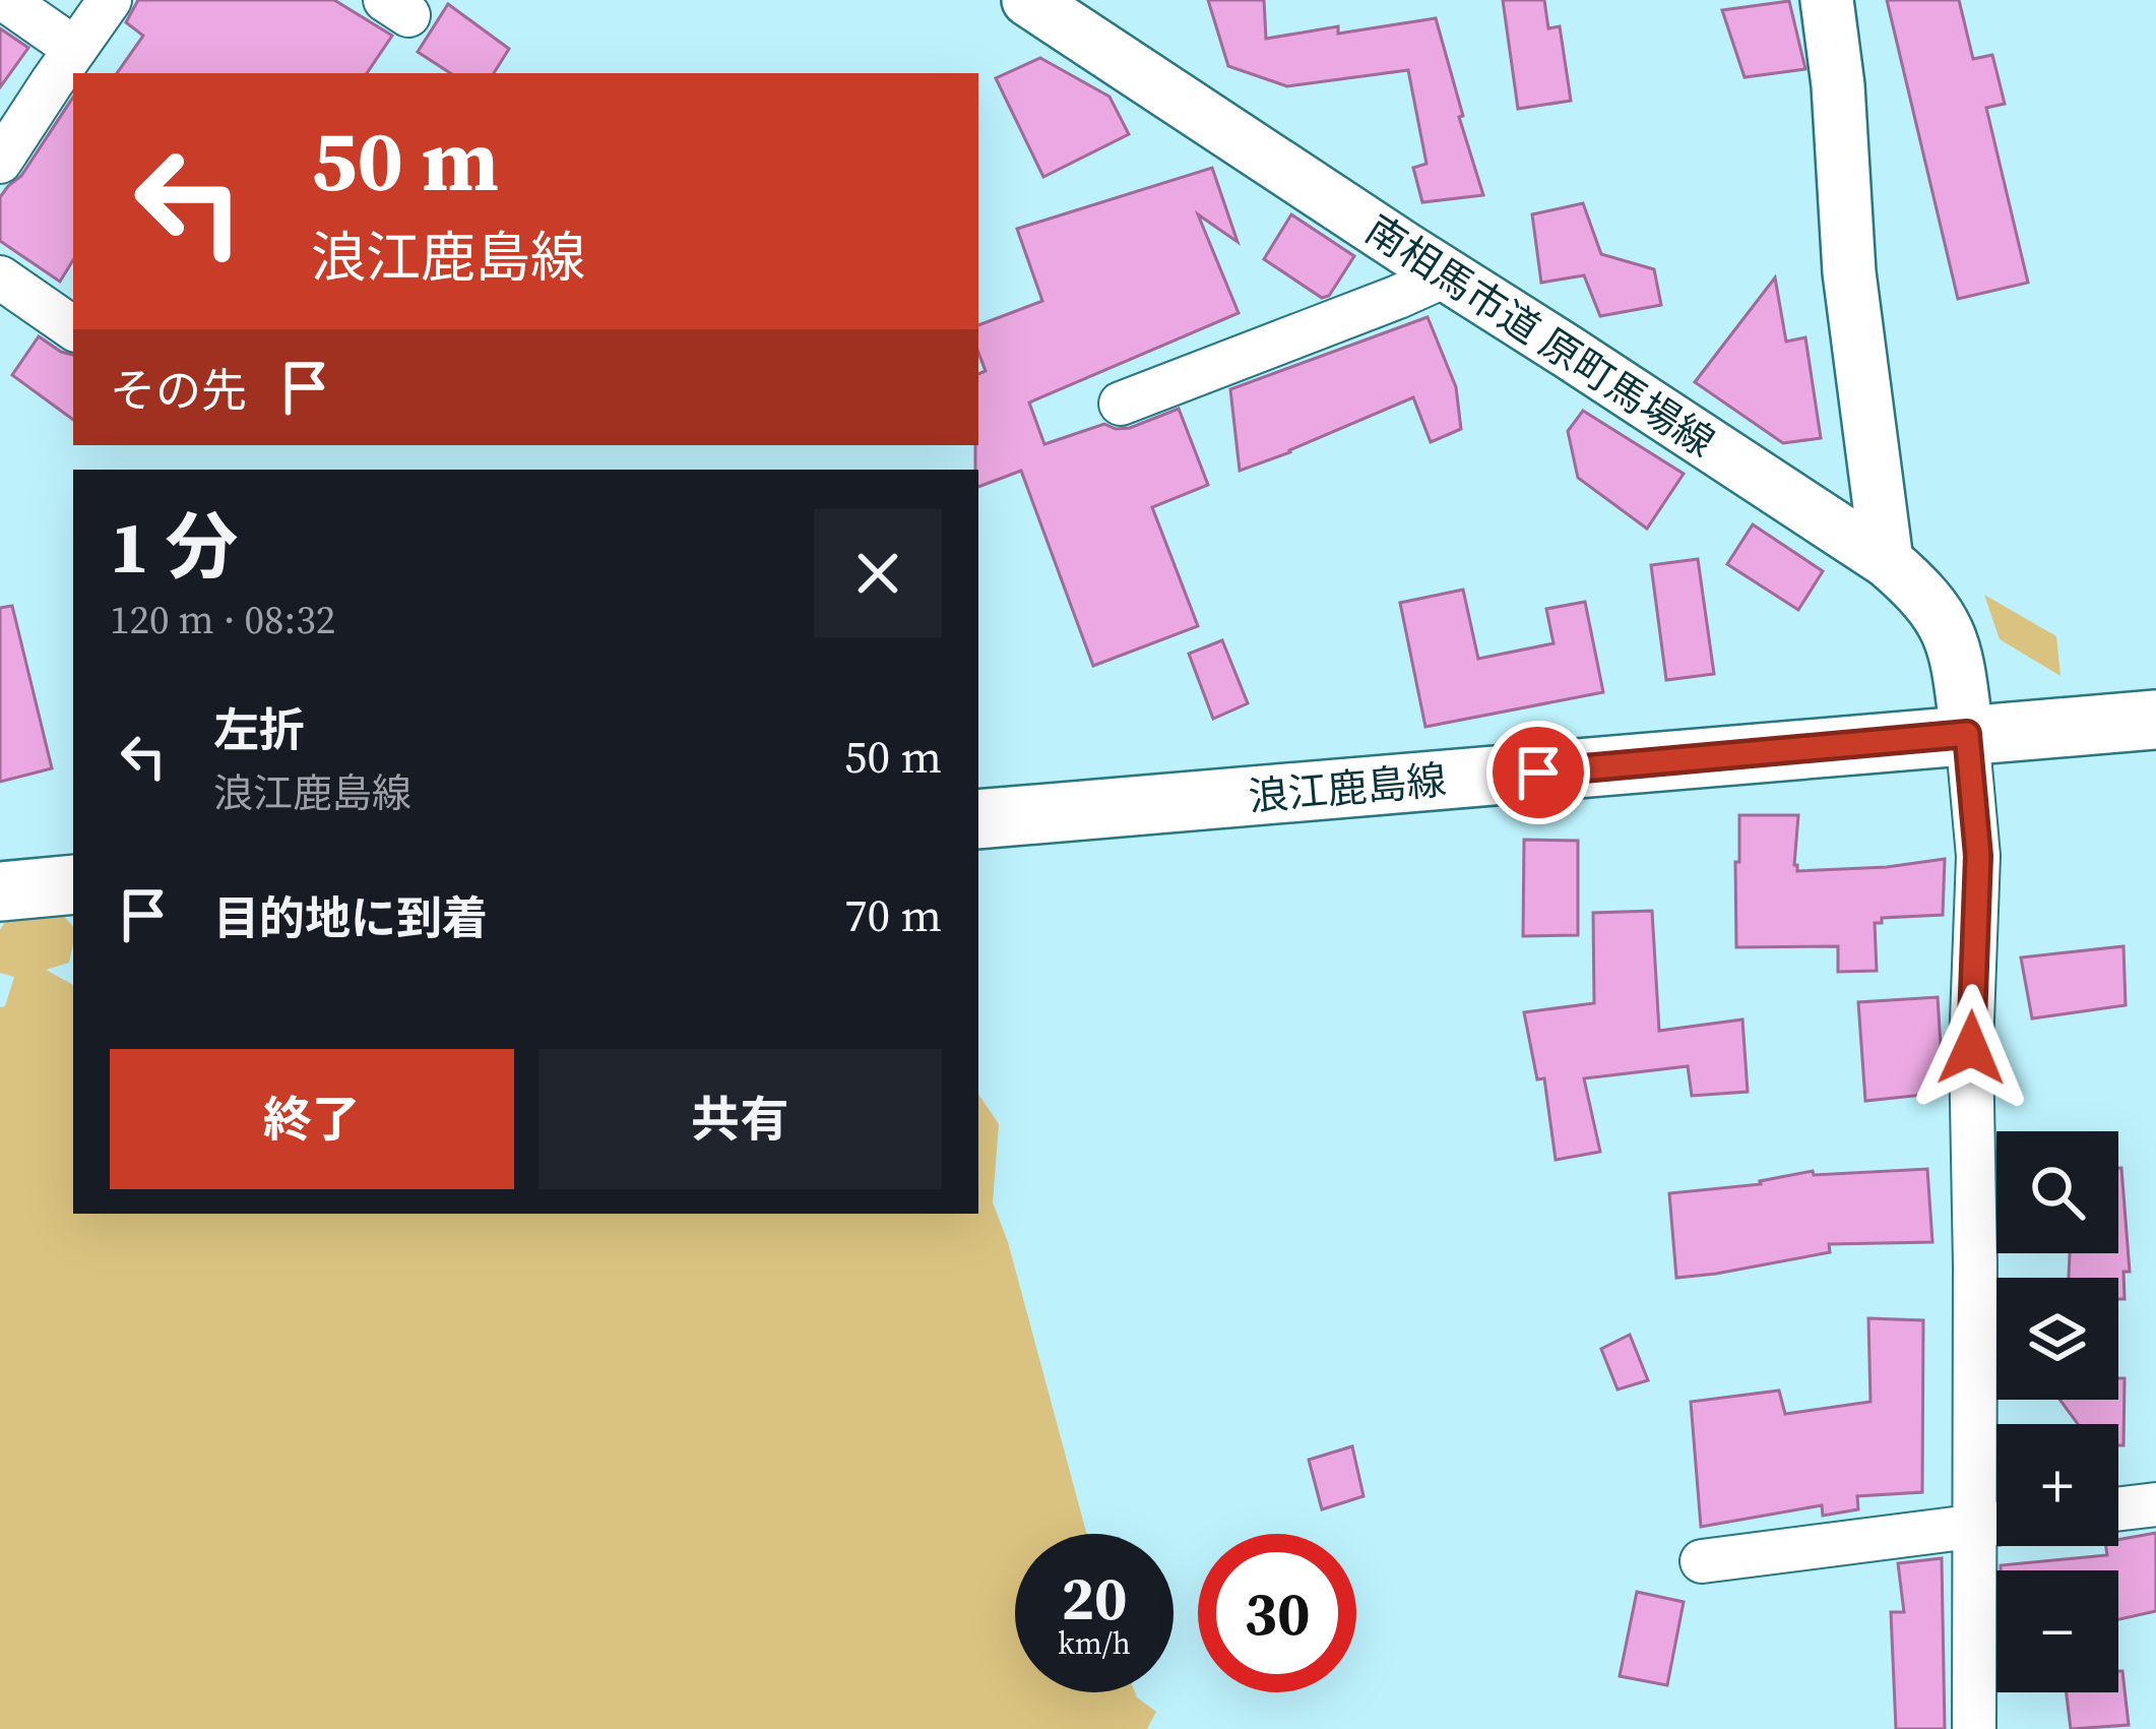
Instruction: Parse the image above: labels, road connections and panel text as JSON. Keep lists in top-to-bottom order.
{
  "streets": {
    "main road": ["浪江鹿島線"],
    "street": ["南相馬市道 原町馬場線"]
  },
  "crossings": [
    ["南相馬市道 原町馬場線", "浪江鹿島線"]
  ],
  "page": {
    "turn": ["50 m", "浪江鹿島線"],
    "then": "その先",
    "heading": ["1 分", "120 m · 08:32"],
    "list": [
      {
        "name": "左折",
        "note": "浪江鹿島線",
        "value": "50 m"
      },
      {
        "name": "目的地に到着",
        "value": "70 m"
      }
    ],
    "buttons": ["終了", "共有"],
    "map_buttons": ["+", "−"],
    "speed": "20 km/h",
    "limit": "30"
  }
}
